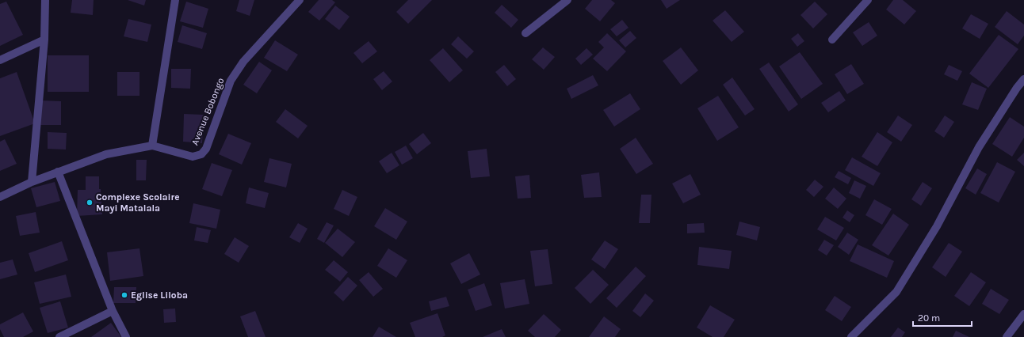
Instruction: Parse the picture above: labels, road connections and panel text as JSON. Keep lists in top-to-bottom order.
{
  "streets": {
    "street": ["Avenue Bobongo"]
  },
  "places": ["Complexe Scolaire Mayi Matalala", "Eglise Liloba"],
  "scale_bar": "20 m"
}
